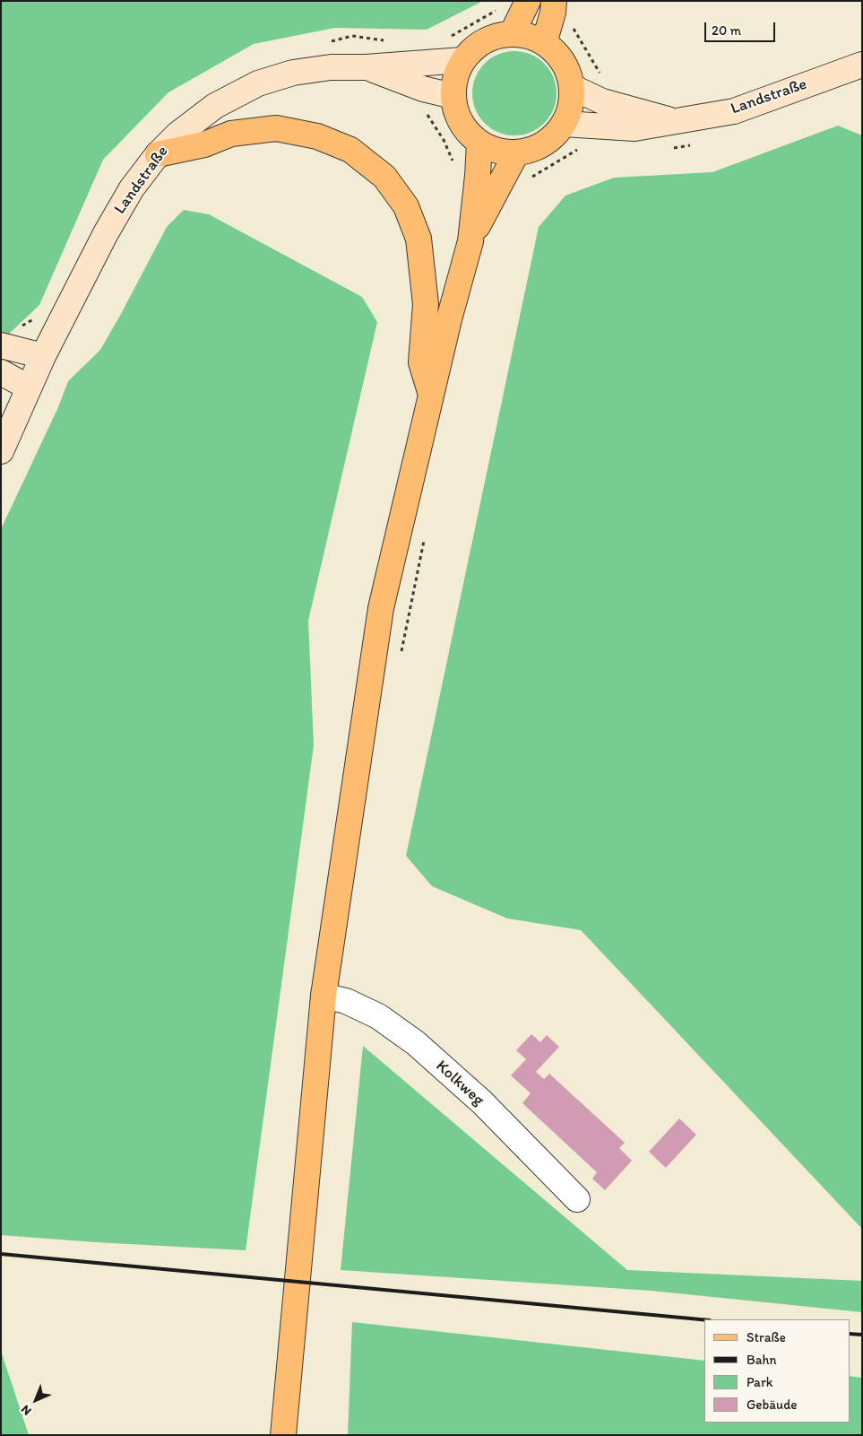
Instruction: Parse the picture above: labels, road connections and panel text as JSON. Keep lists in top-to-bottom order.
{
  "streets": {
    "main road": ["Landstraße"],
    "street": ["Kolkweg"]
  },
  "legend": [
    "Straße",
    "Bahn",
    "Park",
    "Gebäude"
  ],
  "scale_bar": "20 m",
  "north": "bottom left"
}
